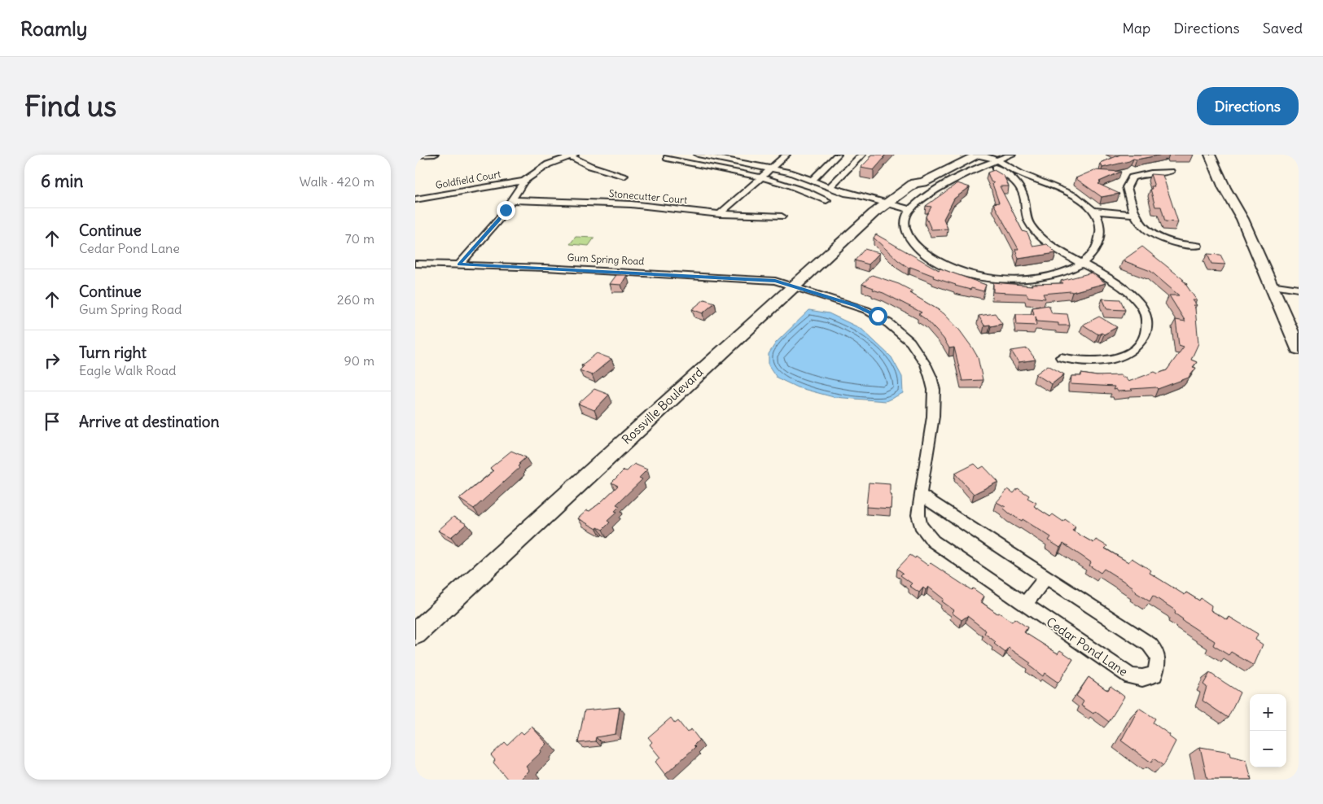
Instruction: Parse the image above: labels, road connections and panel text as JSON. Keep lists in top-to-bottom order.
{
  "streets": {
    "main road": ["Rossville Boulevard"],
    "street": [
      "Goldfield Court",
      "Stonecutter Court",
      "Gum Spring Road",
      "Cedar Pond Lane"
    ]
  },
  "crossings": [
    ["Gum Spring Road", "Rossville Boulevard"],
    ["Gum Spring Road", "Cedar Pond Lane"],
    ["Rossville Boulevard", "Cedar Pond Lane"]
  ],
  "page": {
    "header": "Roamly",
    "nav": ["Map", "Directions", "Saved"],
    "buttons": "Directions",
    "title": "Find us",
    "heading": ["6 min", "Walk · 420 m"],
    "list": [
      ["Continue", "Cedar Pond Lane", "70 m"],
      ["Continue", "Gum Spring Road", "260 m"],
      ["Turn right", "Eagle Walk Road", "90 m"],
      "Arrive at destination"
    ],
    "map_buttons": ["+", "−"]
  }
}
